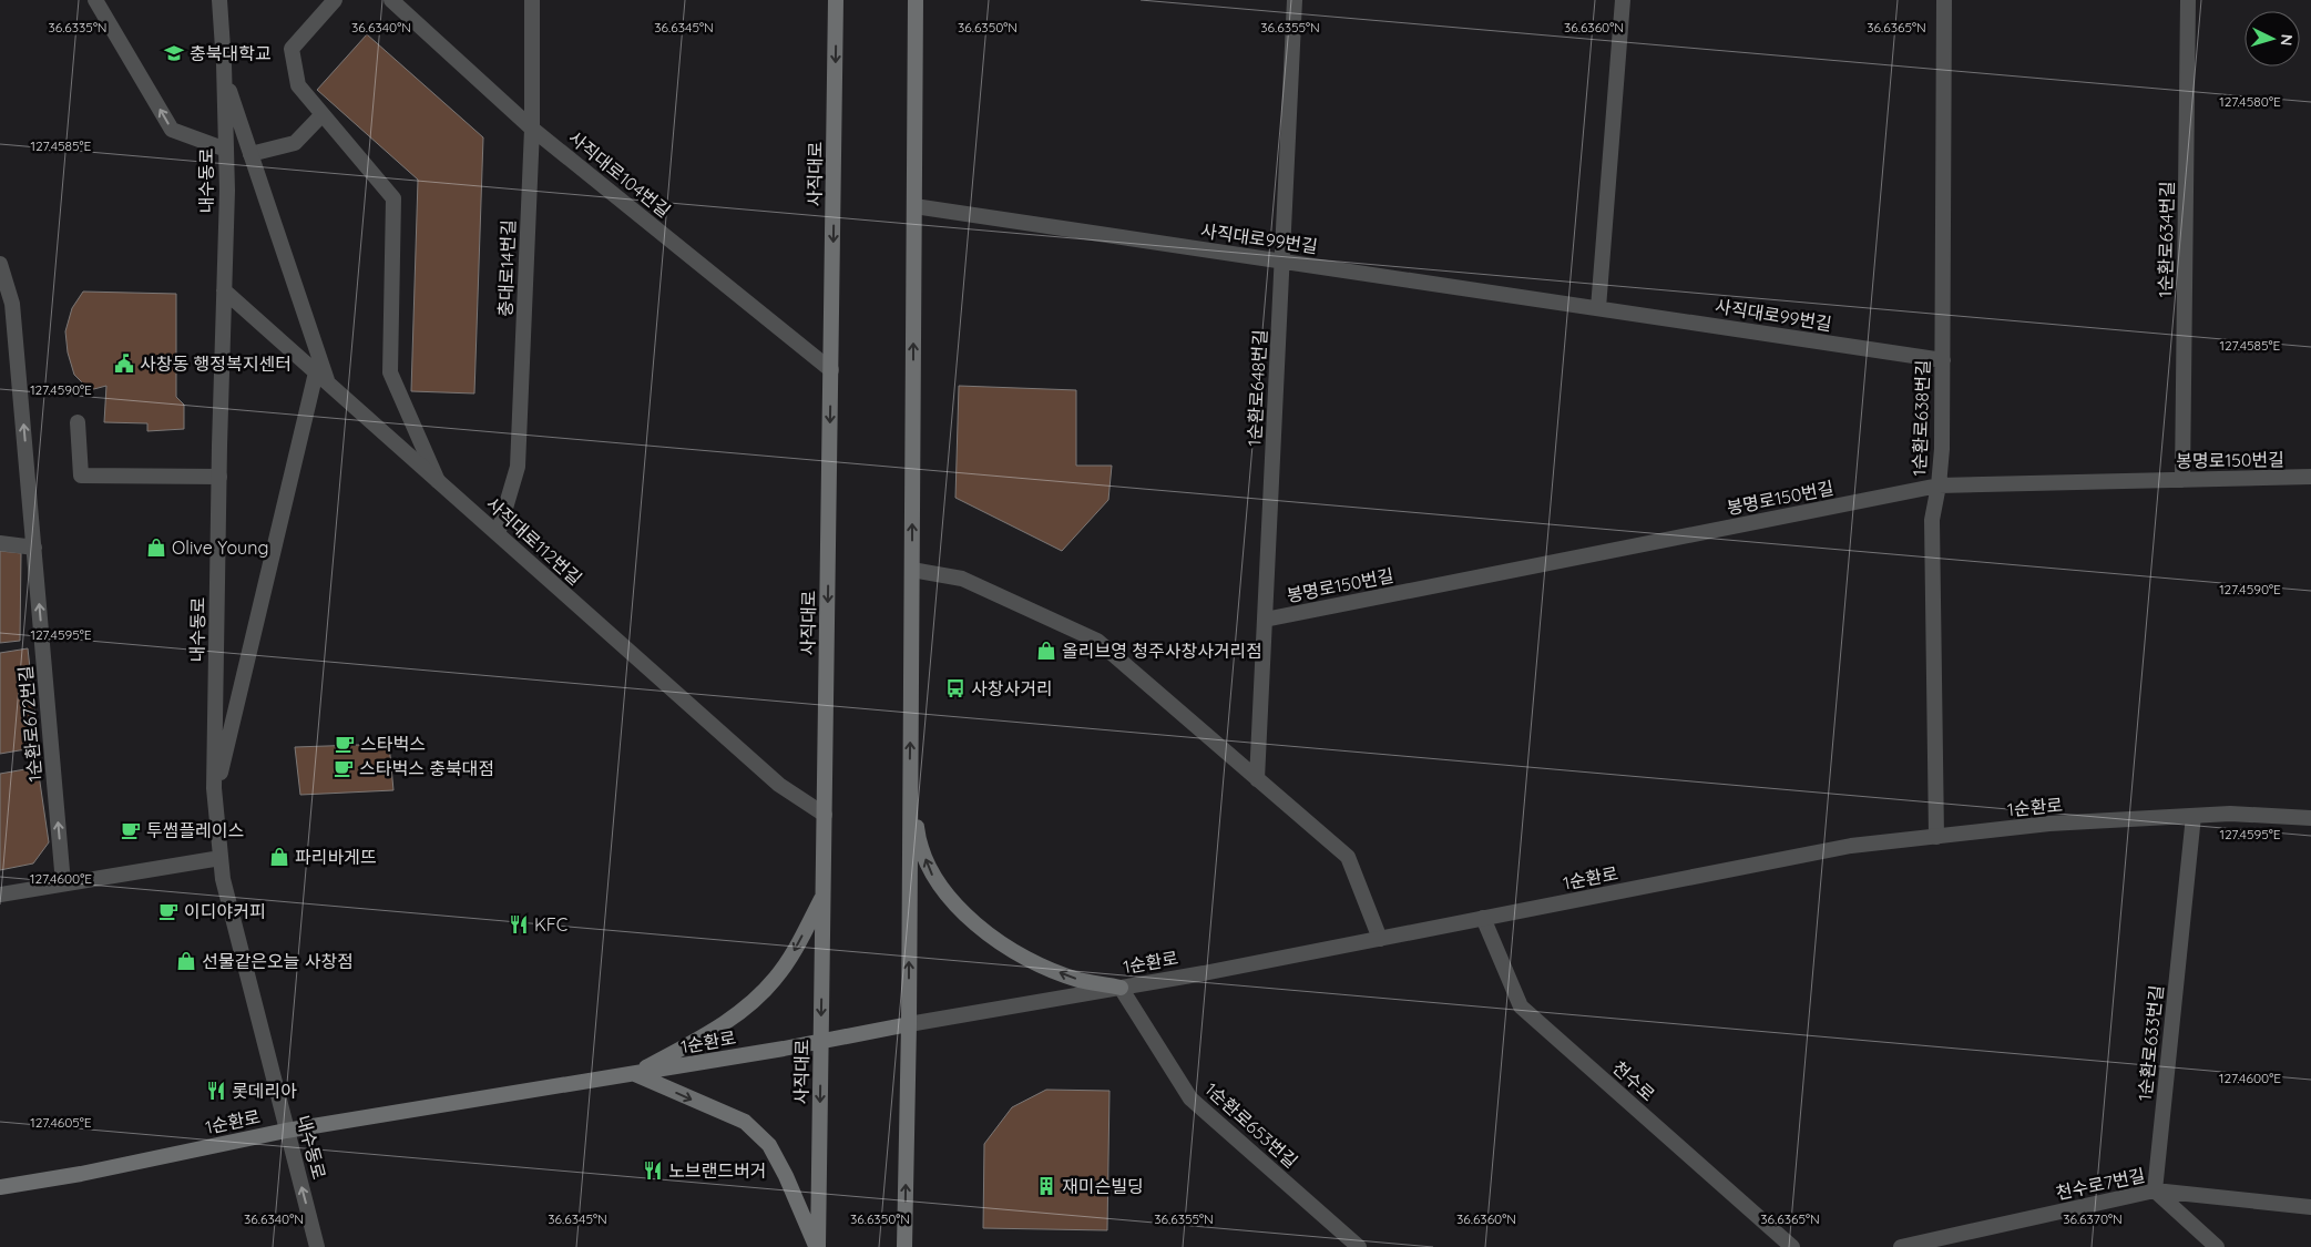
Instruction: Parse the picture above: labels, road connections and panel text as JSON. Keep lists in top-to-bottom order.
{
  "streets": {
    "main road": ["사직대로", "1순환로"],
    "street": [
      "사직대로104번길",
      "내수동로",
      "사직대로99번길",
      "1순환로634번길",
      "충대로14번길",
      "1순환로648번길",
      "1순환로638번길",
      "봉명로150번길",
      "사직대로112번길",
      "1순환로672번길",
      "1순환로633번길",
      "천수로",
      "1순환로653번길",
      "천수로7번길"
    ]
  },
  "crossings": [
    ["사직대로104번길", "사직대로"],
    ["사직대로104번길", "충대로14번길"],
    ["사직대로", "사직대로112번길"],
    ["사직대로", "1순환로"],
    ["내수동로", "사직대로112번길"],
    ["내수동로", "1순환로"],
    ["사직대로99번길", "1순환로648번길"],
    ["사직대로99번길", "1순환로638번길"],
    ["1순환로634번길", "봉명로150번길"],
    ["충대로14번길", "사직대로112번길"],
    ["1순환로648번길", "봉명로150번길"],
    ["1순환로638번길", "봉명로150번길"],
    ["1순환로638번길", "1순환로"],
    ["1순환로", "1순환로633번길"],
    ["1순환로", "천수로"],
    ["1순환로", "1순환로653번길"],
    ["1순환로633번길", "천수로7번길"]
  ],
  "one_way": ["1순환로672번길"],
  "places": {
    "school or university": ["충북대학교"],
    "public building": ["사창동 행정복지센터"],
    "shop": [
      "Olive Young",
      "올리브영 청주사창사거리점",
      "파리바게뜨",
      "선물같은오늘 사창점"
    ],
    "bus stop": ["사창사거리"],
    "cafe": [
      "스타벅스",
      "스타벅스 충북대점",
      "투썸플레이스",
      "이디야커피"
    ],
    "restaurant": ["KFC", "롯데리아", "노브랜드버거"],
    "building": ["재미슨빌딩"]
  },
  "north": "right",
  "coordinates": [
    "36.6335°N",
    "36.6340°N",
    "36.6345°N",
    "36.6350°N",
    "36.6355°N",
    "36.6360°N",
    "36.6365°N",
    "127.4580°E",
    "127.4585°E",
    "127.4590°E",
    "127.4595°E",
    "127.4600°E",
    "127.4605°E",
    "36.6370°N"
  ]
}
